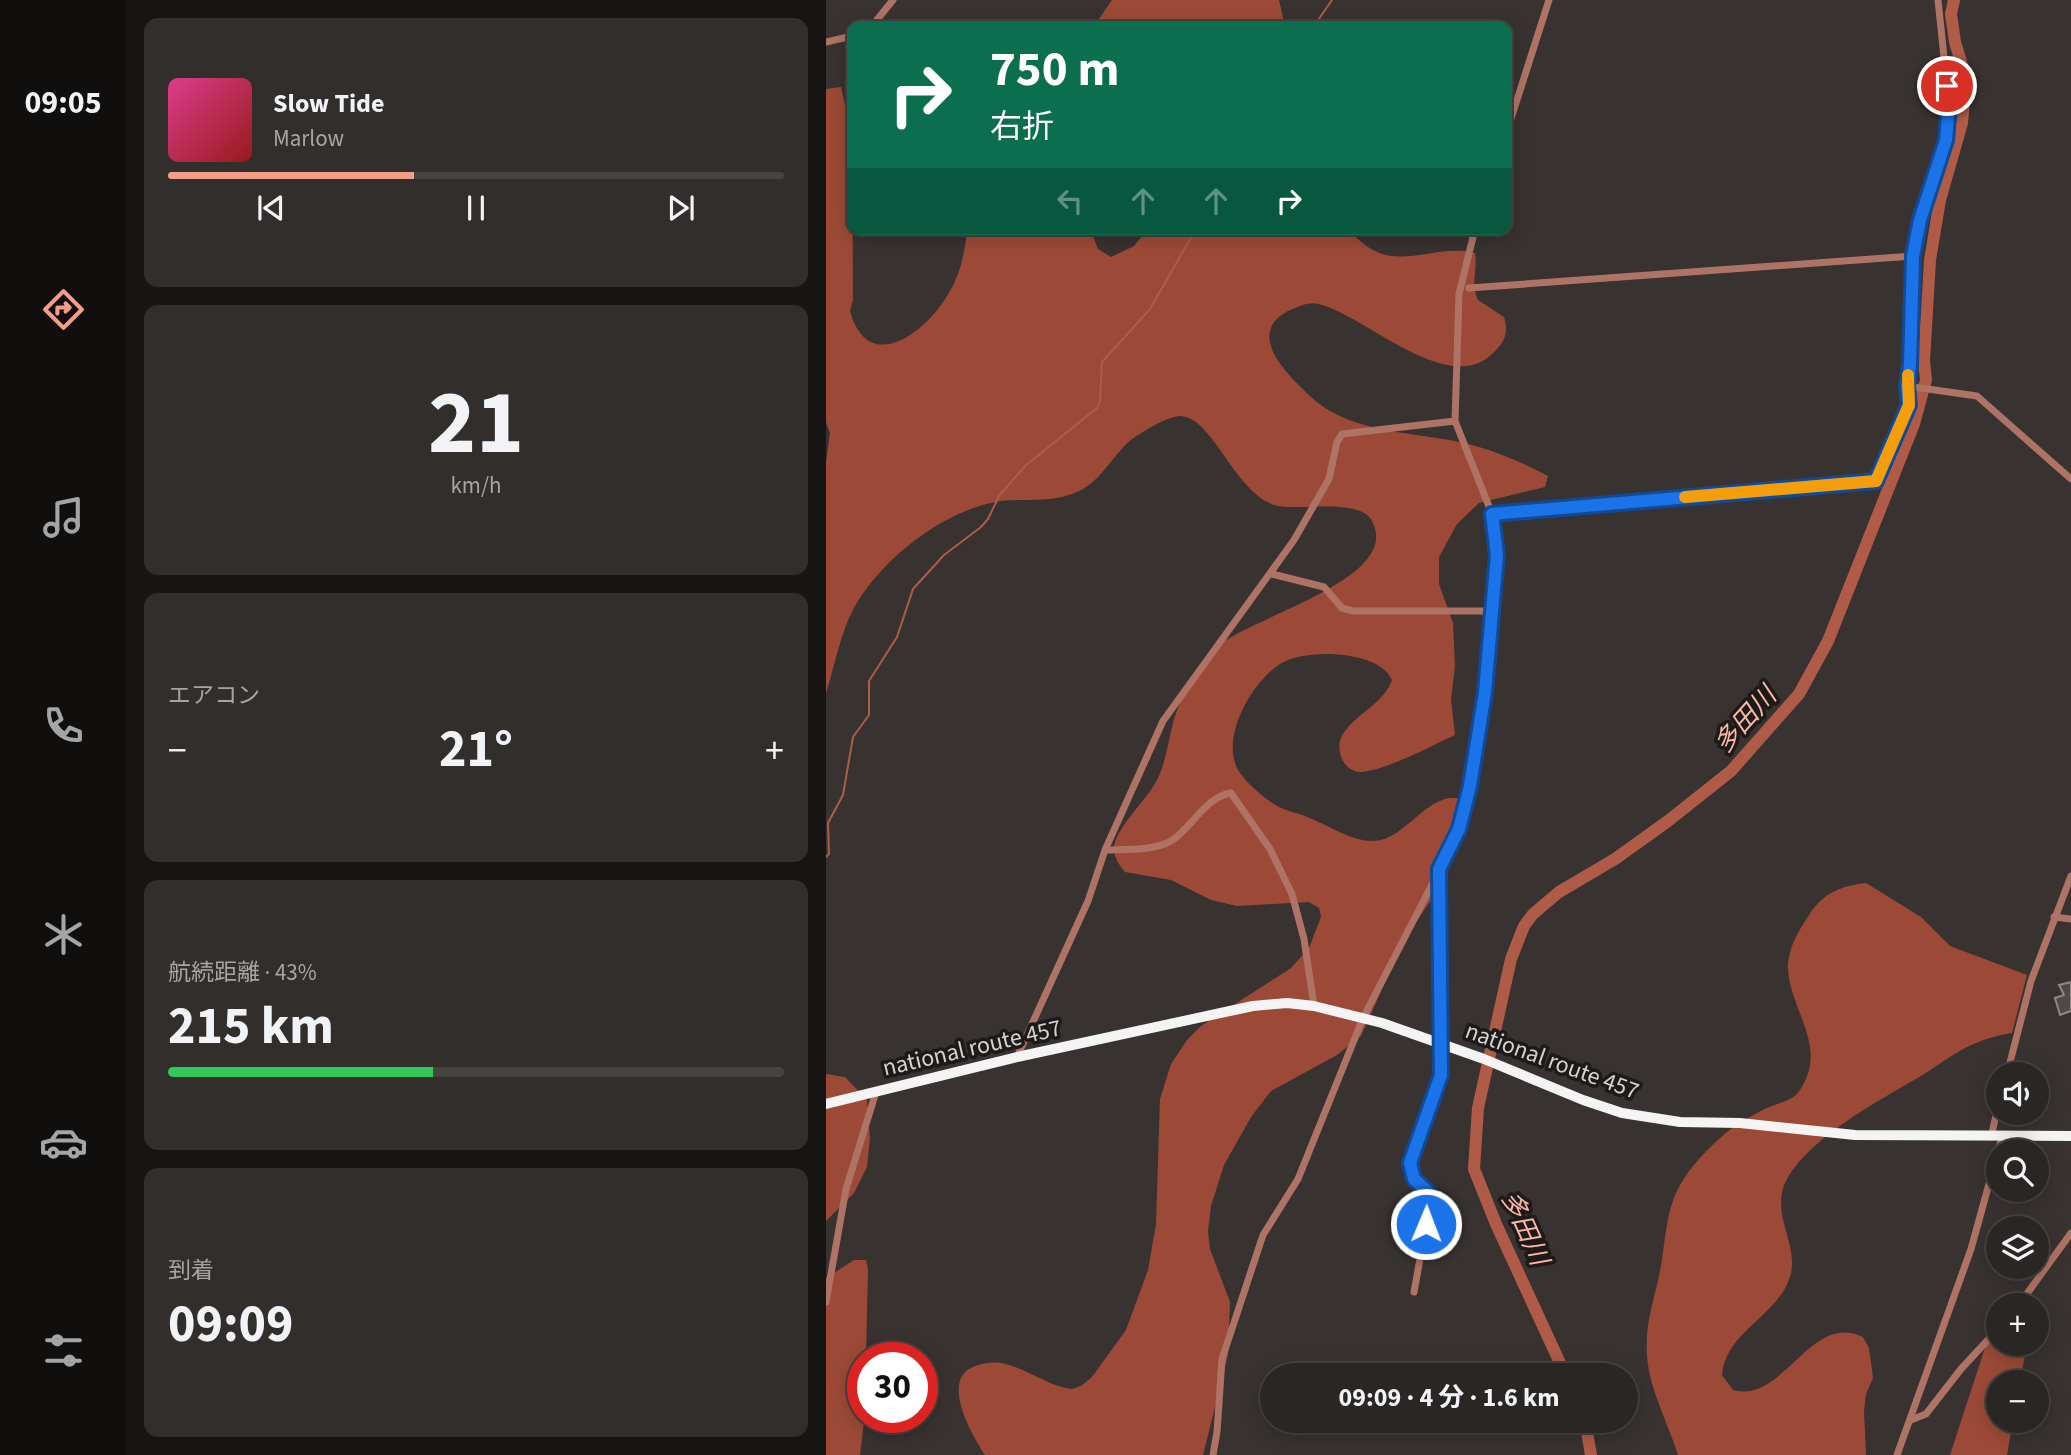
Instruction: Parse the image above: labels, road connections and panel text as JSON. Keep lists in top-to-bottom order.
{
  "streets": {
    "highway": ["national route 457"]
  },
  "water": ["多田川"],
  "page": {
    "tabs": "09:05",
    "turn": ["750 m", "右折"],
    "song": ["Slow Tide", "Marlow"],
    "tile": [
      ["21", "km/h"],
      "エアコン",
      ["航続距離 · 43%", "215 km"],
      ["到着", "09:09"]
    ],
    "heat": ["−", "21°", "+"],
    "map_buttons": ["+", "−"],
    "limit": "30",
    "trip": "09:09 · 4 分 · 1.6 km"
  }
}
